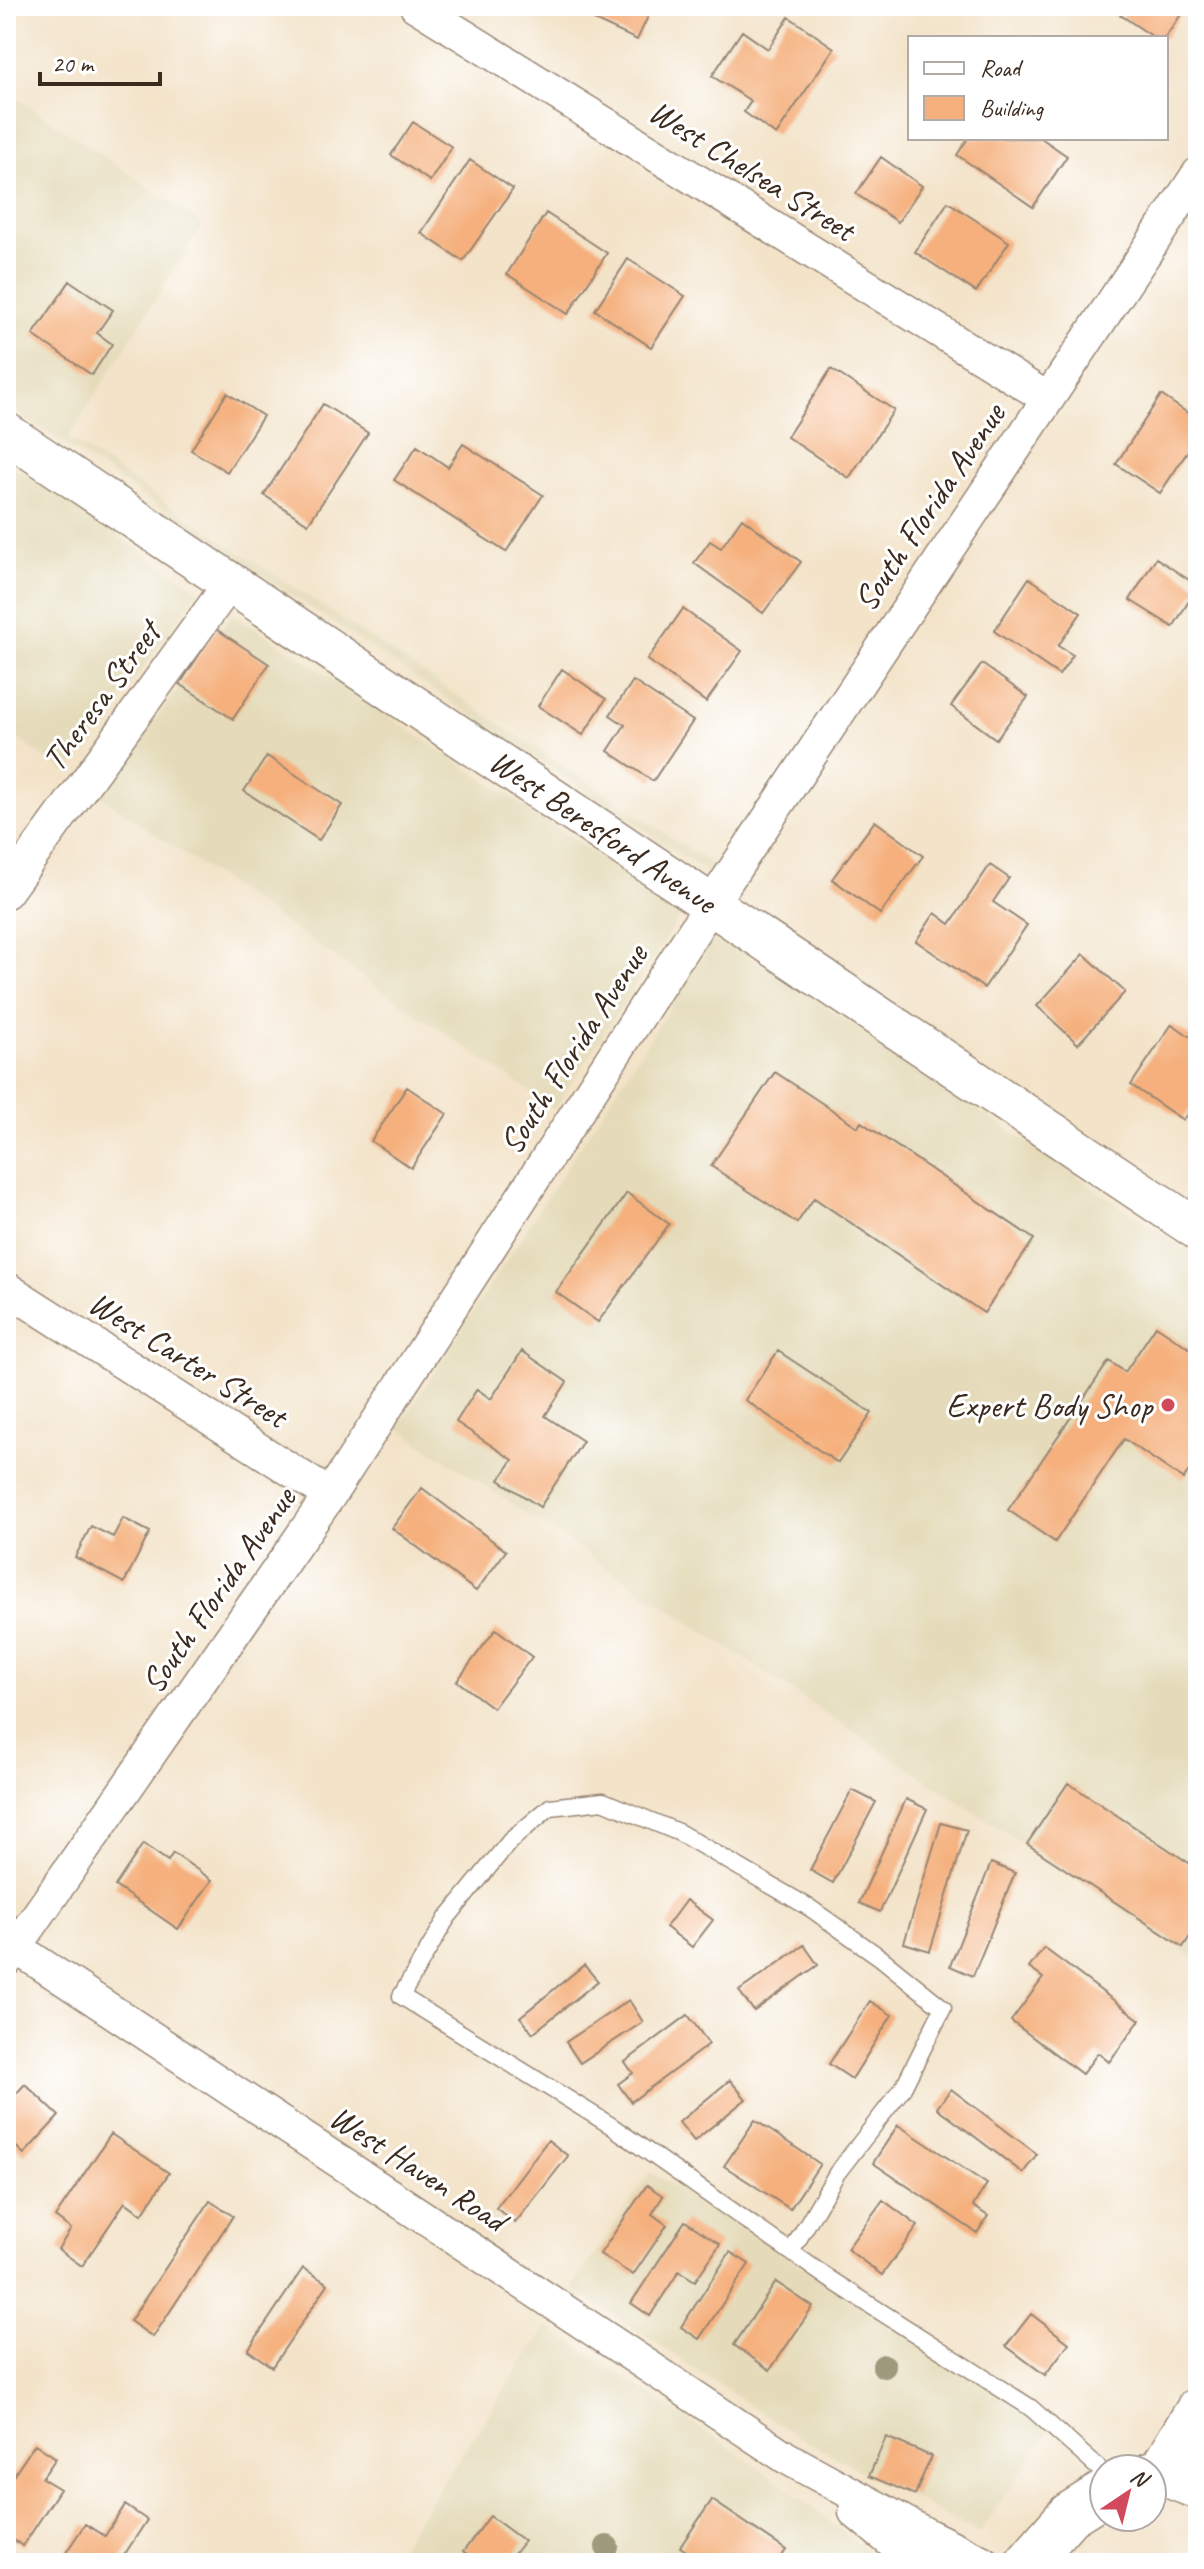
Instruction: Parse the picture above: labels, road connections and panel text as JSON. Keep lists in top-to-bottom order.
{
  "streets": {
    "street": [
      "West Chelsea Street",
      "South Florida Avenue",
      "Theresa Street",
      "West Beresford Avenue",
      "West Carter Street",
      "West Haven Road"
    ]
  },
  "crossings": [
    ["West Chelsea Street", "South Florida Avenue"],
    ["South Florida Avenue", "West Beresford Avenue"],
    ["South Florida Avenue", "West Carter Street"],
    ["South Florida Avenue", "West Haven Road"],
    ["Theresa Street", "West Beresford Avenue"]
  ],
  "places": ["Expert Body Shop"],
  "legend": ["Road", "Building"],
  "scale_bar": "20 m",
  "north": "top right"
}
